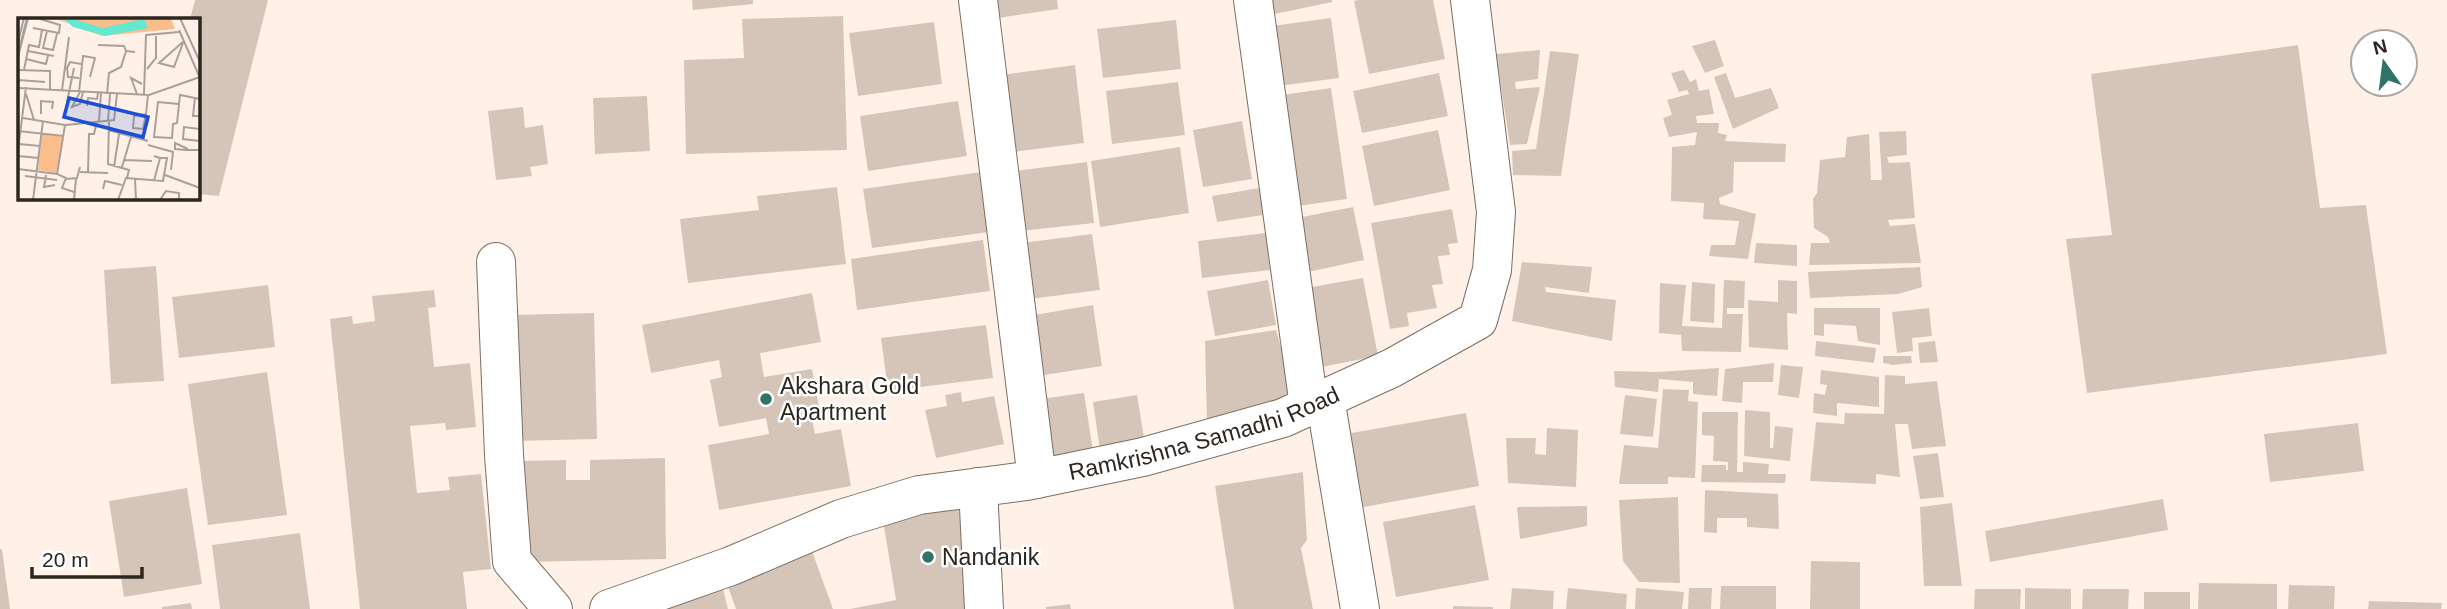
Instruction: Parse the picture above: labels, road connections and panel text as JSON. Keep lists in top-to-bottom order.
{
  "streets": {
    "street": ["Ramkrishna Samadhi Road"]
  },
  "places": ["Akshara Gold Apartment", "Nandanik"],
  "scale_bar": "20 m",
  "north": "top"
}
